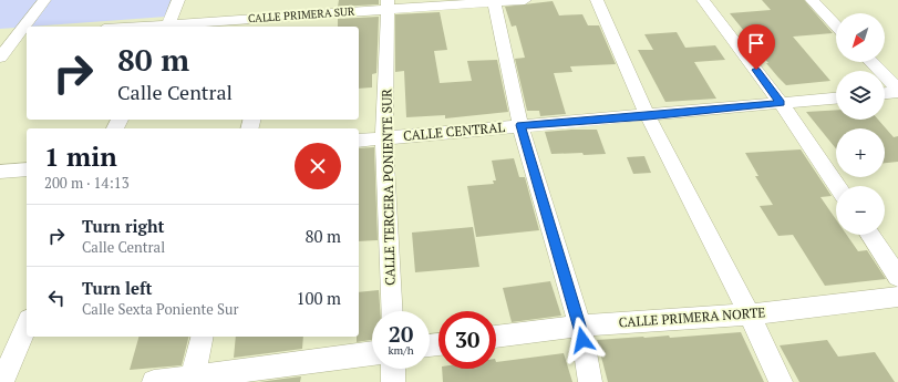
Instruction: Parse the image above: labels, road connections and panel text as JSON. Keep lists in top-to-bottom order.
{
  "streets": {
    "street": [
      "CALLE PRIMERA SUR",
      "CALLE CENTRAL",
      "CALLE TERCERA PONIENTE SUR",
      "CALLE PRIMERA NORTE"
    ]
  },
  "crossings": [
    ["CALLE PRIMERA SUR", "CALLE TERCERA PONIENTE SUR"],
    ["CALLE CENTRAL", "CALLE TERCERA PONIENTE SUR"]
  ],
  "north": "bottom left",
  "page": {
    "map_buttons": ["+", "−"],
    "turn": ["80 m", "Calle Central"],
    "heading": ["1 min", "200 m · 14:13"],
    "list": [
      {
        "name": "Turn right",
        "note": "Calle Central",
        "value": "80 m"
      },
      {
        "name": "Turn left",
        "note": "Calle Sexta Poniente Sur",
        "value": "100 m"
      }
    ],
    "speed": "20 km/h",
    "limit": "30"
  }
}
